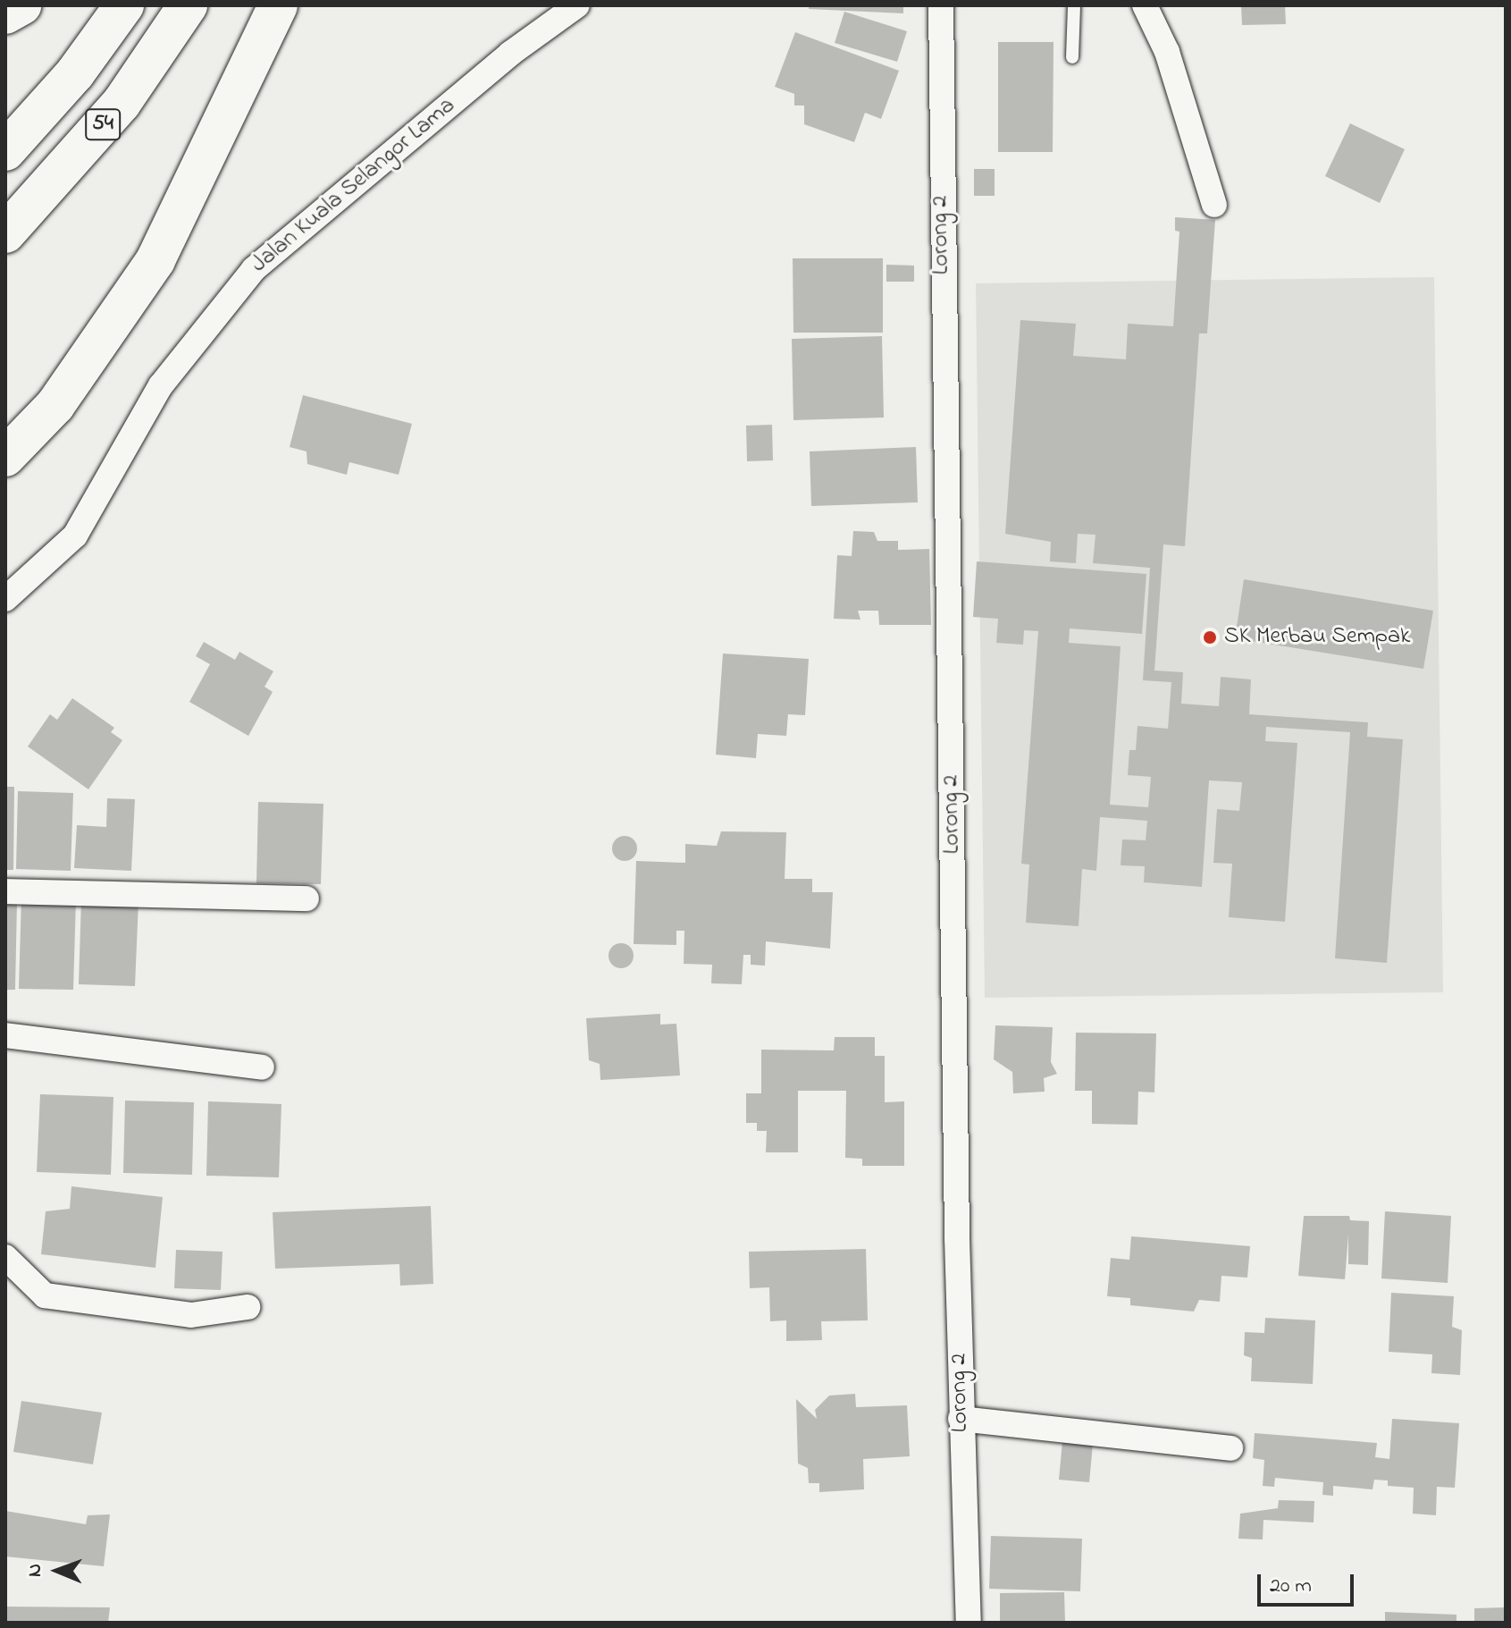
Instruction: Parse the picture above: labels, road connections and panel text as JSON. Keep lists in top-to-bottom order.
{
  "streets": {
    "highway": ["54"],
    "street": ["Jalan Kuala Selangor Lama", "Lorong 2"]
  },
  "places": ["SK Merbau Sempak"],
  "scale_bar": "20 m",
  "north": "left"
}
